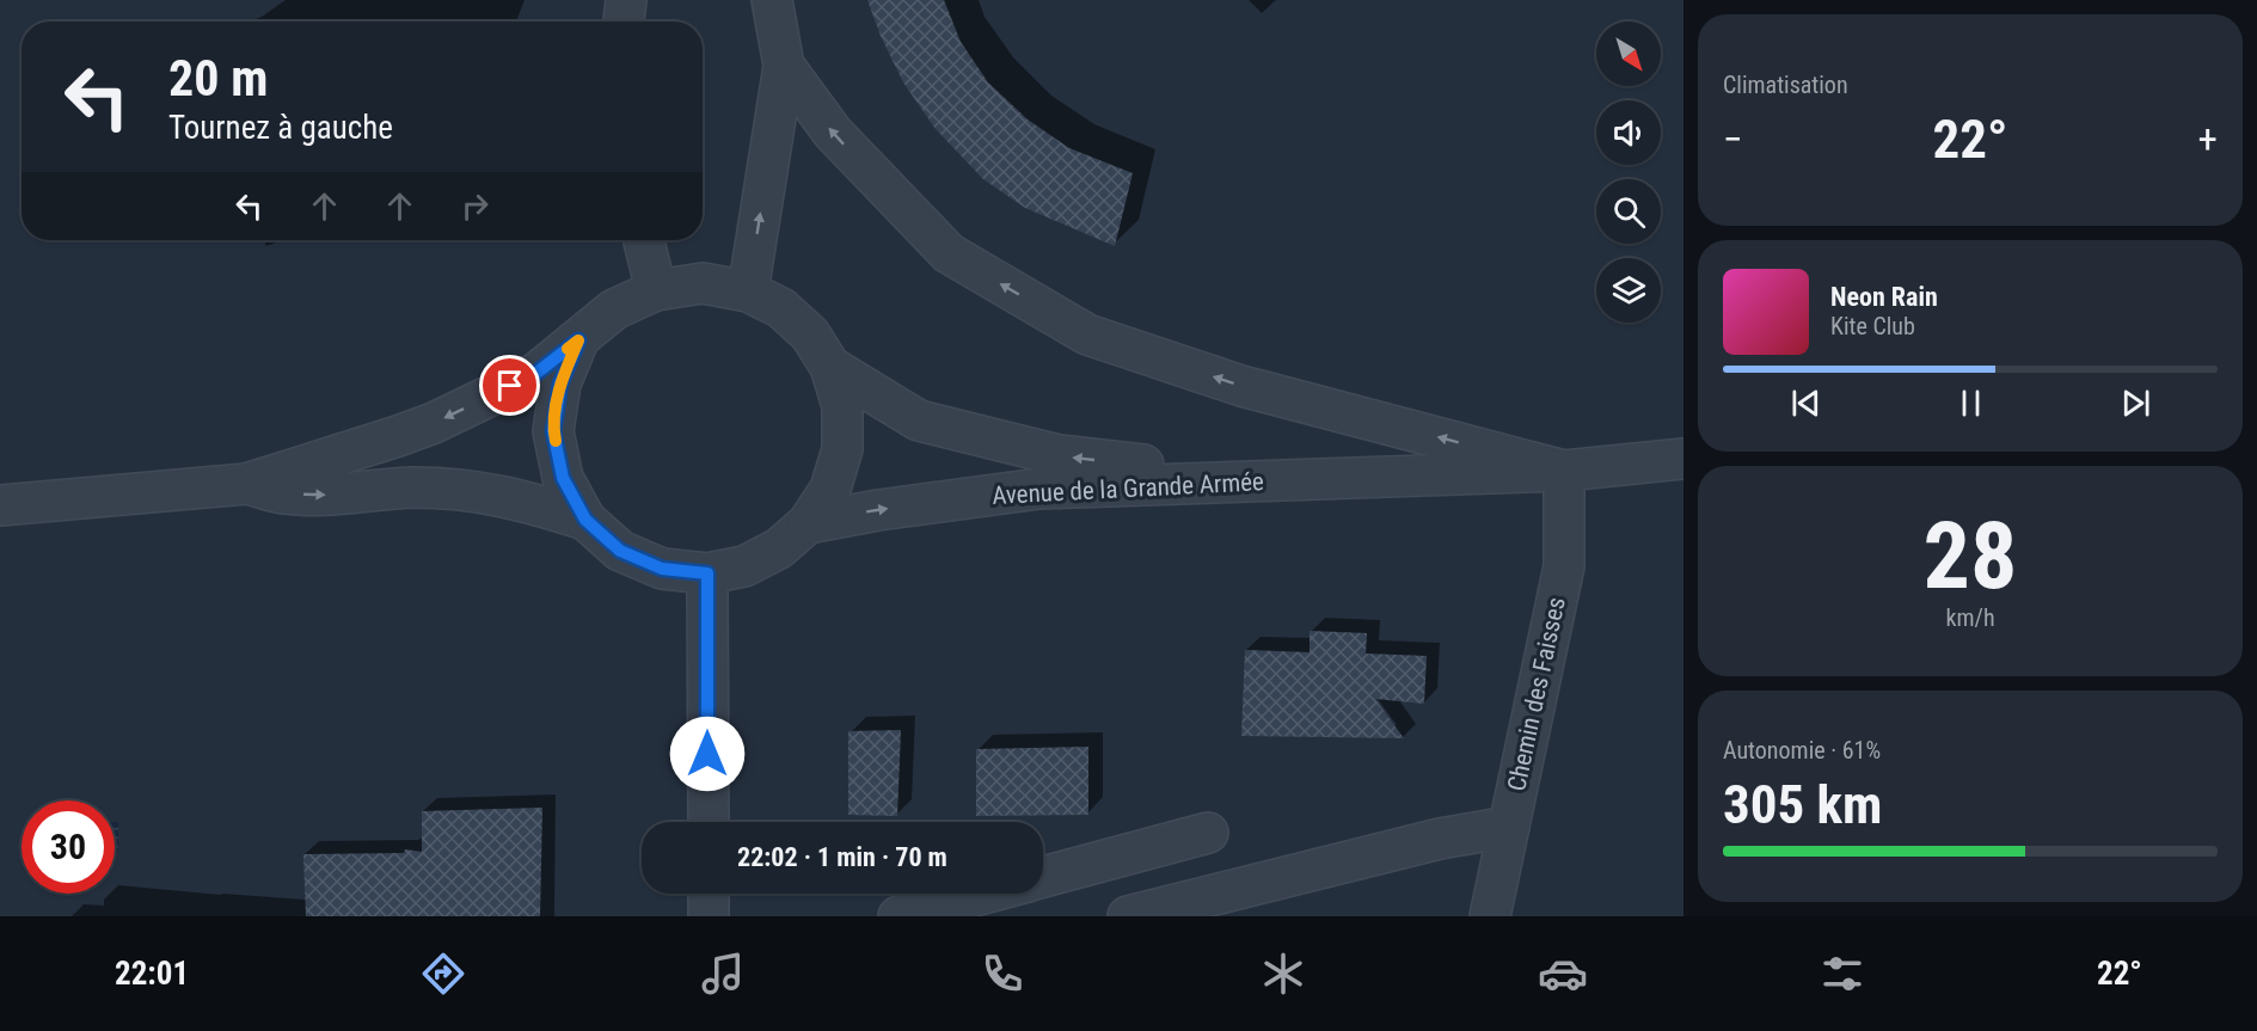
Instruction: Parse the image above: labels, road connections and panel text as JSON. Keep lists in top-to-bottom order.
{
  "streets": {
    "street": ["Avenue de la Grande Armée", "Chemin des Faisses"]
  },
  "crossings": [
    ["Avenue de la Grande Armée", "Chemin des Faisses"]
  ],
  "north": "bottom right",
  "page": {
    "tile": [
      "Climatisation",
      ["28", "km/h"],
      ["Autonomie · 61%", "305 km"]
    ],
    "turn": ["20 m", "Tournez à gauche"],
    "heat": ["−", "22°", "+"],
    "song": ["Neon Rain", "Kite Club"],
    "limit": "30",
    "trip": "22:02 · 1 min · 70 m",
    "tabs": ["22:01", "22°"]
  }
}
